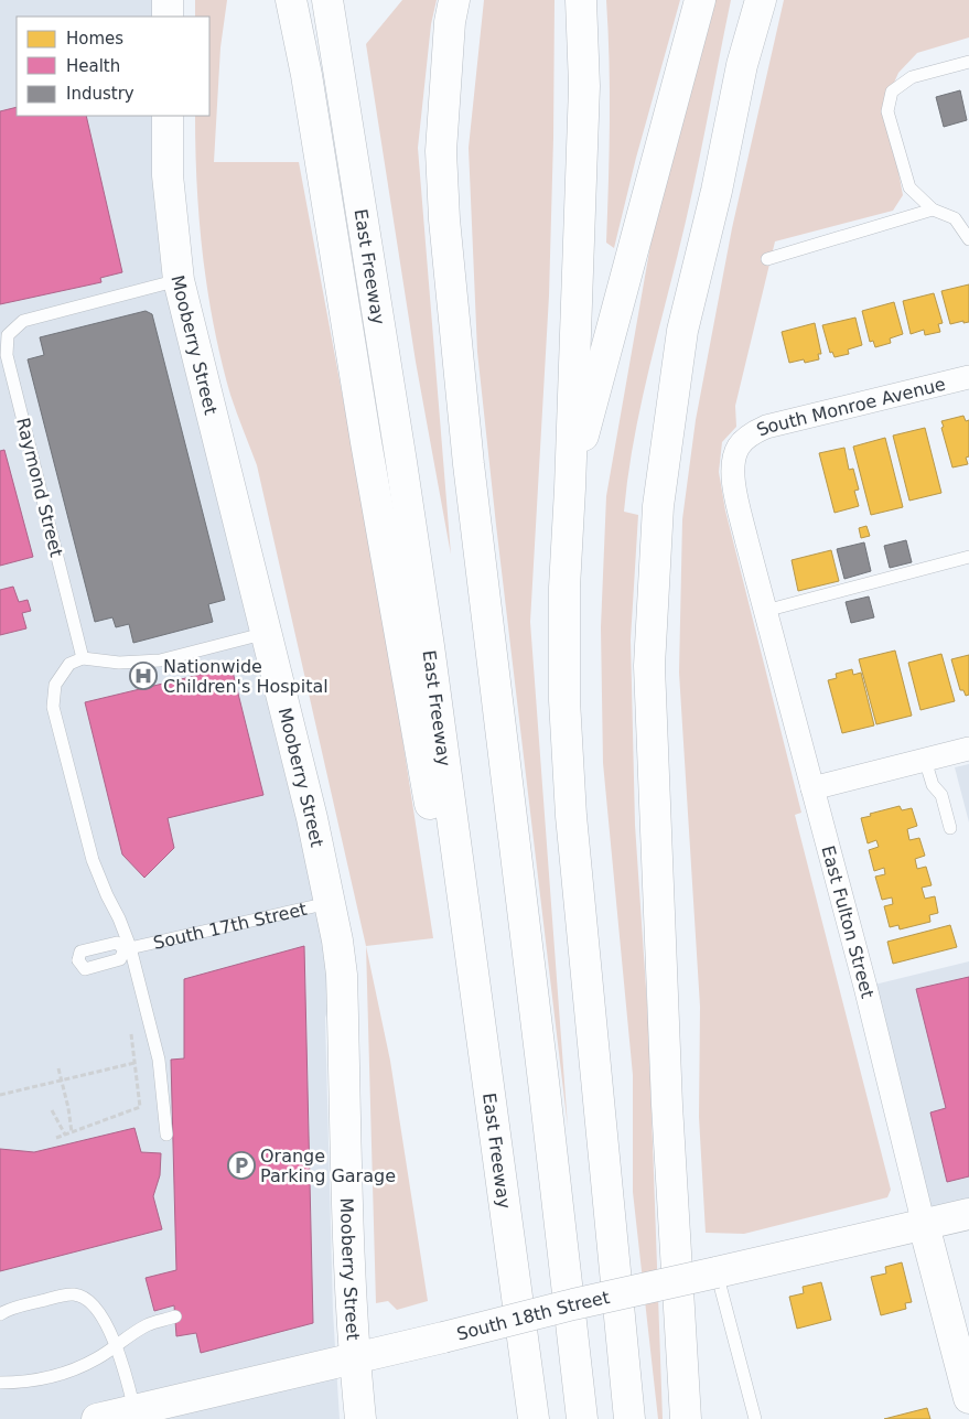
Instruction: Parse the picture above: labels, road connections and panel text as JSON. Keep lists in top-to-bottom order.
{
  "streets": {
    "main road": [
      "East Freeway",
      "Mooberry Street",
      "East Fulton Street",
      "South 18th Street"
    ],
    "street": ["South Monroe Avenue"],
    "lane": ["Raymond Street", "South 17th Street"]
  },
  "crossings": [
    ["Mooberry Street", "Raymond Street"],
    ["Mooberry Street", "South 17th Street"],
    ["Mooberry Street", "South 18th Street"],
    ["South Monroe Avenue", "East Fulton Street"],
    ["East Fulton Street", "South 18th Street"]
  ],
  "places": {
    "hospital": ["Nationwide Children's Hospital"],
    "parking": ["Orange Parking Garage"]
  },
  "legend": ["Homes", "Health", "Industry"]
}
